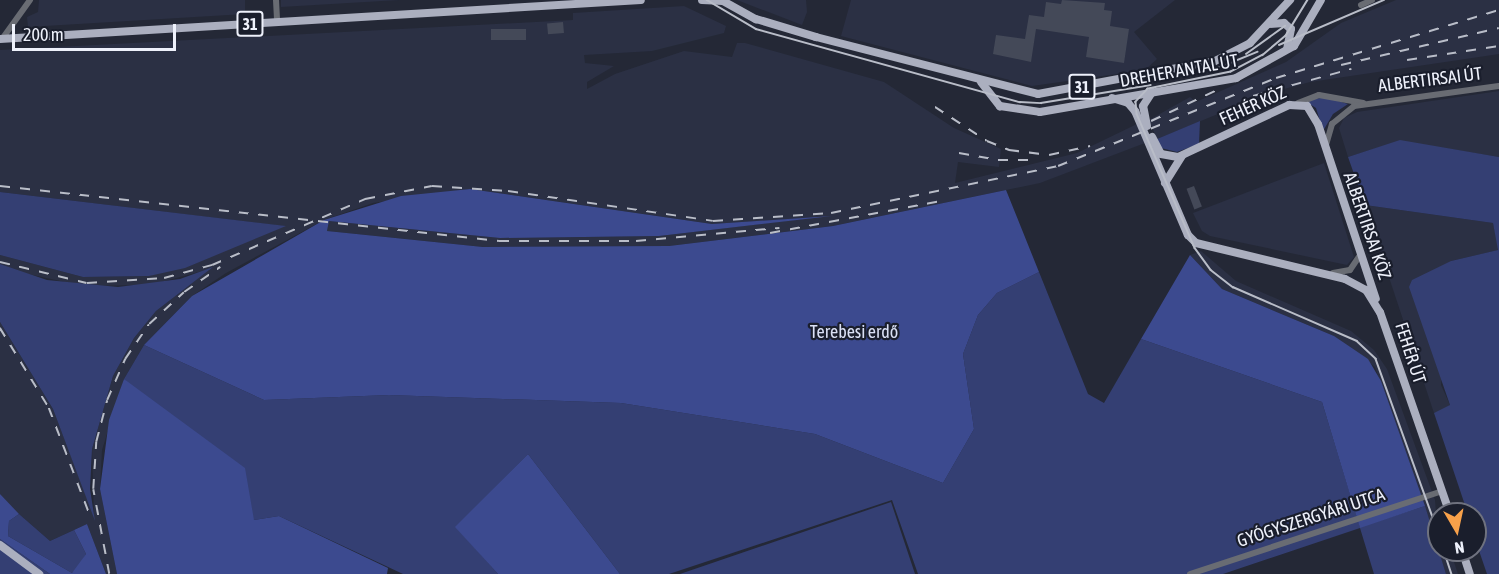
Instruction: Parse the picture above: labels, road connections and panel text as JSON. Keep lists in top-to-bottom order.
{
  "streets": {
    "main road": [
      "31",
      "DREHER ANTAL ÚT",
      "FEHÉR KÖZ",
      "ALBERTIRSAI KÖZ",
      "FEHÉR ÚT"
    ],
    "street": ["ALBERTIRSAI ÚT", "GYÓGYSZERGYÁRI UTCA"]
  },
  "crossings": [
    ["31", "DREHER ANTAL ÚT"],
    ["DREHER ANTAL ÚT", "FEHÉR ÚT"],
    ["ALBERTIRSAI ÚT", "FEHÉR KÖZ"],
    ["FEHÉR KÖZ", "ALBERTIRSAI KÖZ"],
    ["ALBERTIRSAI KÖZ", "FEHÉR ÚT"],
    ["FEHÉR ÚT", "GYÓGYSZERGYÁRI UTCA"]
  ],
  "parks": ["Terebesi erdő"],
  "scale_bar": "200 m",
  "north": "bottom"
}
